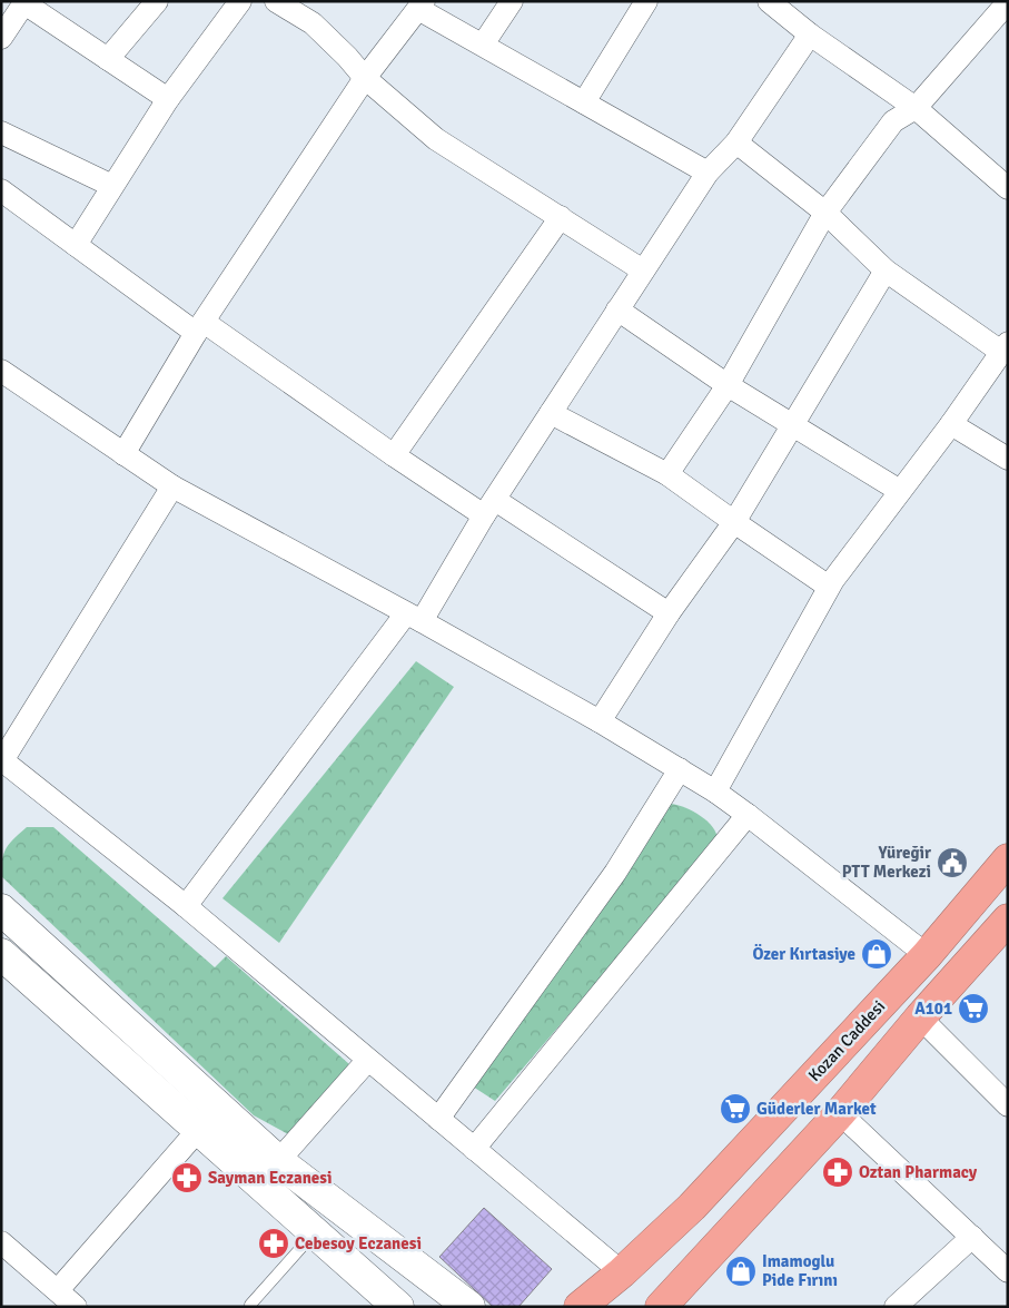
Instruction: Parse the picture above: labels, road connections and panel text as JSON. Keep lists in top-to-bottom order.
{
  "streets": {
    "highway": ["Kozan Caddesi"]
  },
  "places": {
    "public building": ["Yüreğir PTT Merkezi"],
    "shop": ["Özer Kırtasiye", "Imamoglu Pide Fırını"],
    "supermarket": ["A101", "Güderler Market"],
    "pharmacy": ["Oztan Pharmacy", "Sayman Eczanesi", "Cebesoy Eczanesi"]
  }
}
